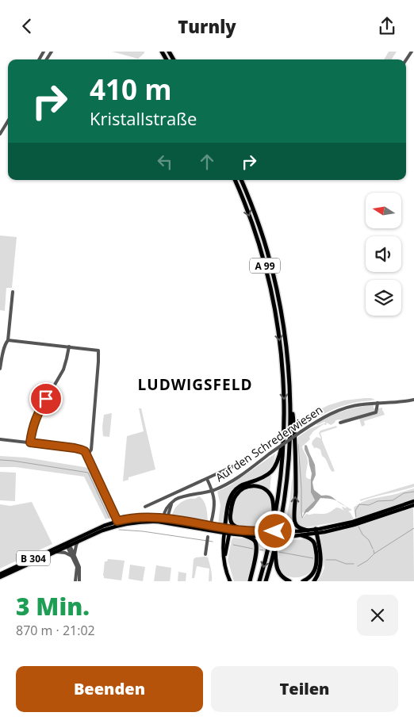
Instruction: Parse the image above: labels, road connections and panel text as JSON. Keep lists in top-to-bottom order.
{
  "streets": {
    "highway": ["A 99"],
    "main road": ["B 304"],
    "street": ["Auf den Schrederwiesen"]
  },
  "crossings": [
    ["Auf den Schrederwiesen", "B 304"]
  ],
  "districts": ["LUDWIGSFELD"],
  "north": "left",
  "page": {
    "header": "Turnly",
    "turn": ["410 m", "Kristallstraße"],
    "heading": ["3 Min.", "870 m · 21:02"],
    "buttons": ["Beenden", "Teilen"]
  }
}
